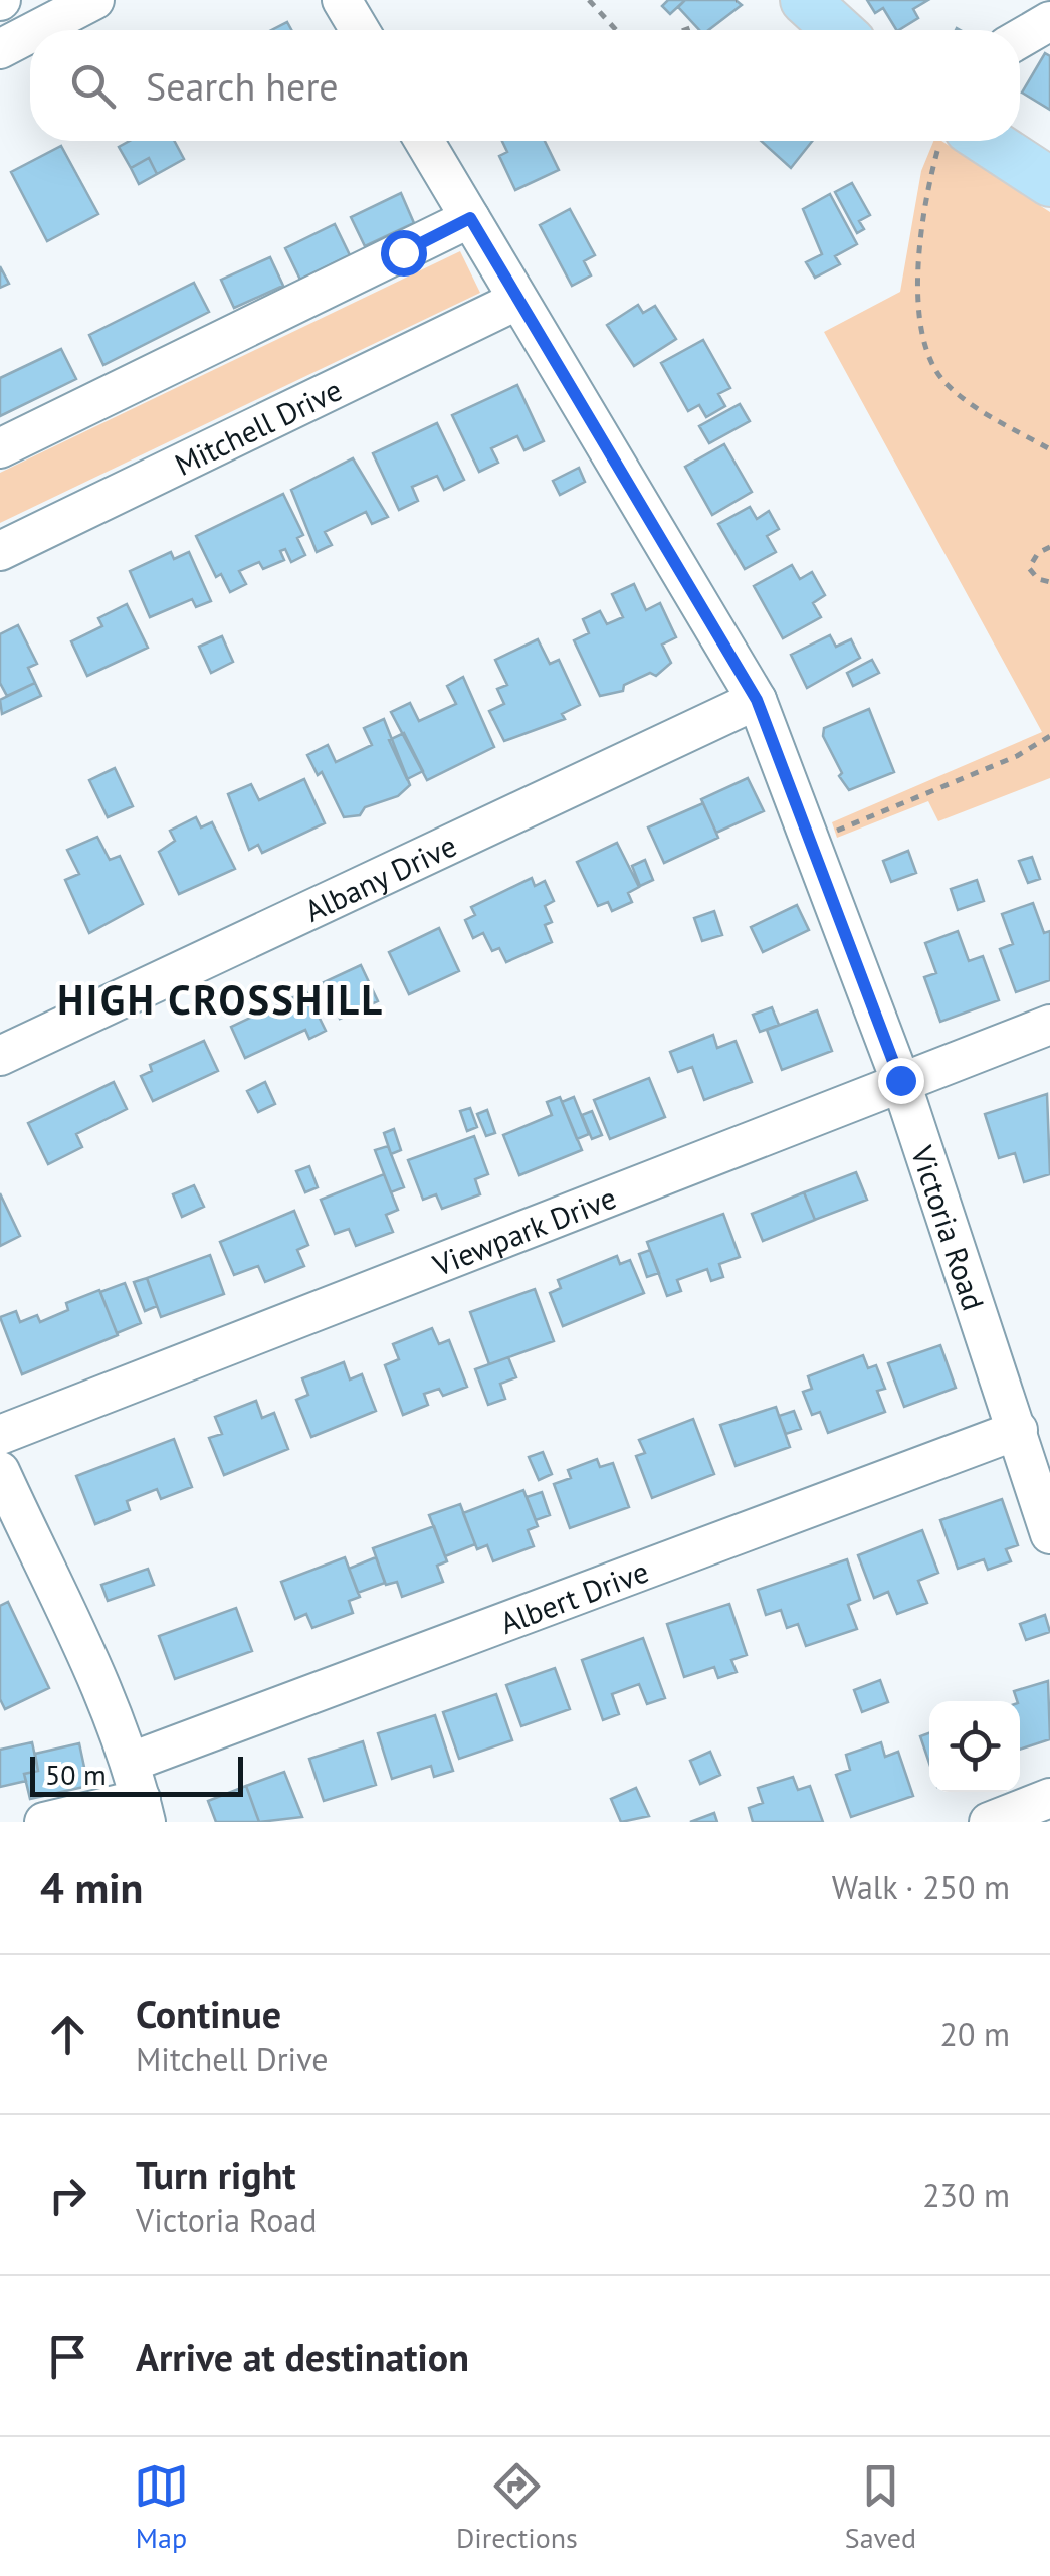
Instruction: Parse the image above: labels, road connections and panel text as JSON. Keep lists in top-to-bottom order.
{
  "streets": {
    "street": [
      "Mitchell Drive",
      "Albany Drive",
      "Viewpark Drive",
      "Victoria Road",
      "Albert Drive"
    ]
  },
  "crossings": [
    ["Mitchell Drive", "Victoria Road"],
    ["Albany Drive", "Victoria Road"],
    ["Viewpark Drive", "Victoria Road"],
    ["Victoria Road", "Albert Drive"]
  ],
  "districts": ["HIGH CROSSHILL"],
  "scale_bar": "50 m",
  "page": {
    "search": "Search here",
    "scale": "50 m",
    "heading": ["4 min", "Walk · 250 m"],
    "list": [
      ["Continue", "Mitchell Drive", "20 m"],
      ["Turn right", "Victoria Road", "230 m"],
      "Arrive at destination"
    ],
    "nav": ["Map", "Directions", "Saved"]
  }
}
